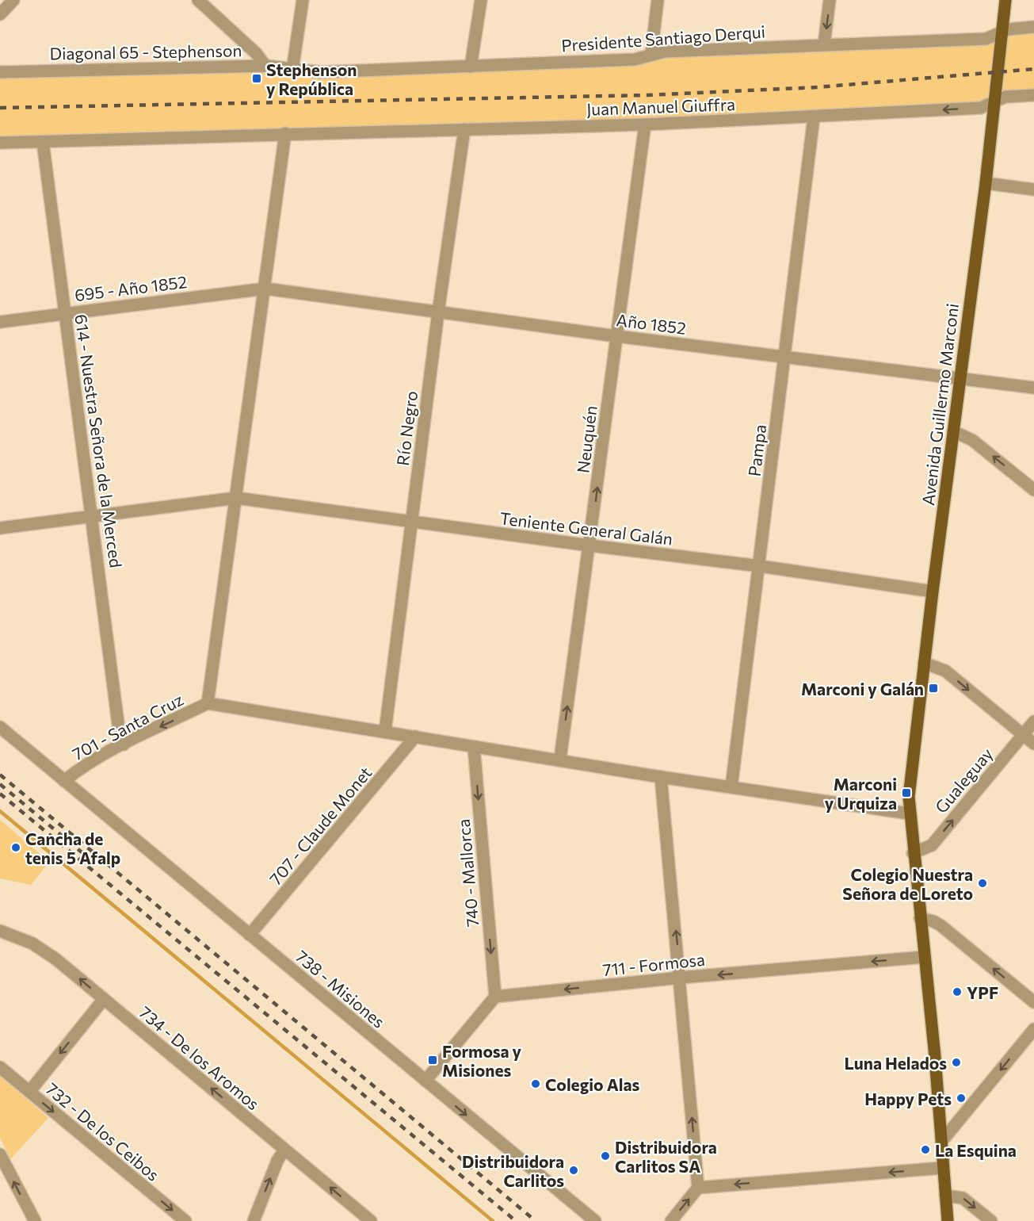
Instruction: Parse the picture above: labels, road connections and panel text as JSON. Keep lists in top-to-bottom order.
{
  "streets": {
    "main road": ["Avenida Guillermo Marconi"],
    "street": [
      "Presidente Santiago Derqui",
      "Diagonal 65 - Stephenson",
      "Juan Manuel Giuffra",
      "695 - Año 1852",
      "Año 1852",
      "Río Negro",
      "Neuquén",
      "614 - Nuestra Señora de la Merced",
      "Pampa",
      "Teniente General Galán",
      "701 - Santa Cruz",
      "Gualeguay",
      "707 - Claude Monet",
      "740 - Mallorca",
      "711 - Formosa",
      "738 - Misiones",
      "734 - De los Aromos",
      "732 - De los Ceibos"
    ]
  },
  "crossings": [
    ["Presidente Santiago Derqui", "Diagonal 65 - Stephenson"],
    ["Presidente Santiago Derqui", "Avenida Guillermo Marconi"],
    ["Juan Manuel Giuffra", "Avenida Guillermo Marconi"],
    ["Juan Manuel Giuffra", "Río Negro"],
    ["Juan Manuel Giuffra", "Neuquén"],
    ["Juan Manuel Giuffra", "Pampa"],
    ["695 - Año 1852", "Año 1852"],
    ["695 - Año 1852", "614 - Nuestra Señora de la Merced"],
    ["Año 1852", "Avenida Guillermo Marconi"],
    ["Año 1852", "Río Negro"],
    ["Año 1852", "Neuquén"],
    ["Año 1852", "Pampa"],
    ["Avenida Guillermo Marconi", "Teniente General Galán"],
    ["Avenida Guillermo Marconi", "Gualeguay"],
    ["Avenida Guillermo Marconi", "711 - Formosa"],
    ["Río Negro", "Teniente General Galán"],
    ["Neuquén", "Teniente General Galán"],
    ["614 - Nuestra Señora de la Merced", "Teniente General Galán"],
    ["614 - Nuestra Señora de la Merced", "701 - Santa Cruz"],
    ["Pampa", "Teniente General Galán"],
    ["701 - Santa Cruz", "738 - Misiones"],
    ["707 - Claude Monet", "738 - Misiones"],
    ["740 - Mallorca", "711 - Formosa"]
  ],
  "one_way": [
    "Neuquén",
    "701 - Santa Cruz",
    "Gualeguay",
    "740 - Mallorca",
    "711 - Formosa",
    "734 - De los Aromos"
  ],
  "places": {
    "transit": [
      "Stephenson y República",
      "Marconi y Galán",
      "Marconi y Urquiza",
      "Formosa y Misiones"
    ],
    "other": [
      "Cancha de tenis 5 Afalp",
      "Colegio Nuestra Señora de Loreto",
      "YPF",
      "Luna Helados",
      "Colegio Alas",
      "Happy Pets",
      "La Esquina",
      "Distribuidora Carlitos SA",
      "Distribuidora Carlitos"
    ]
  }
}
